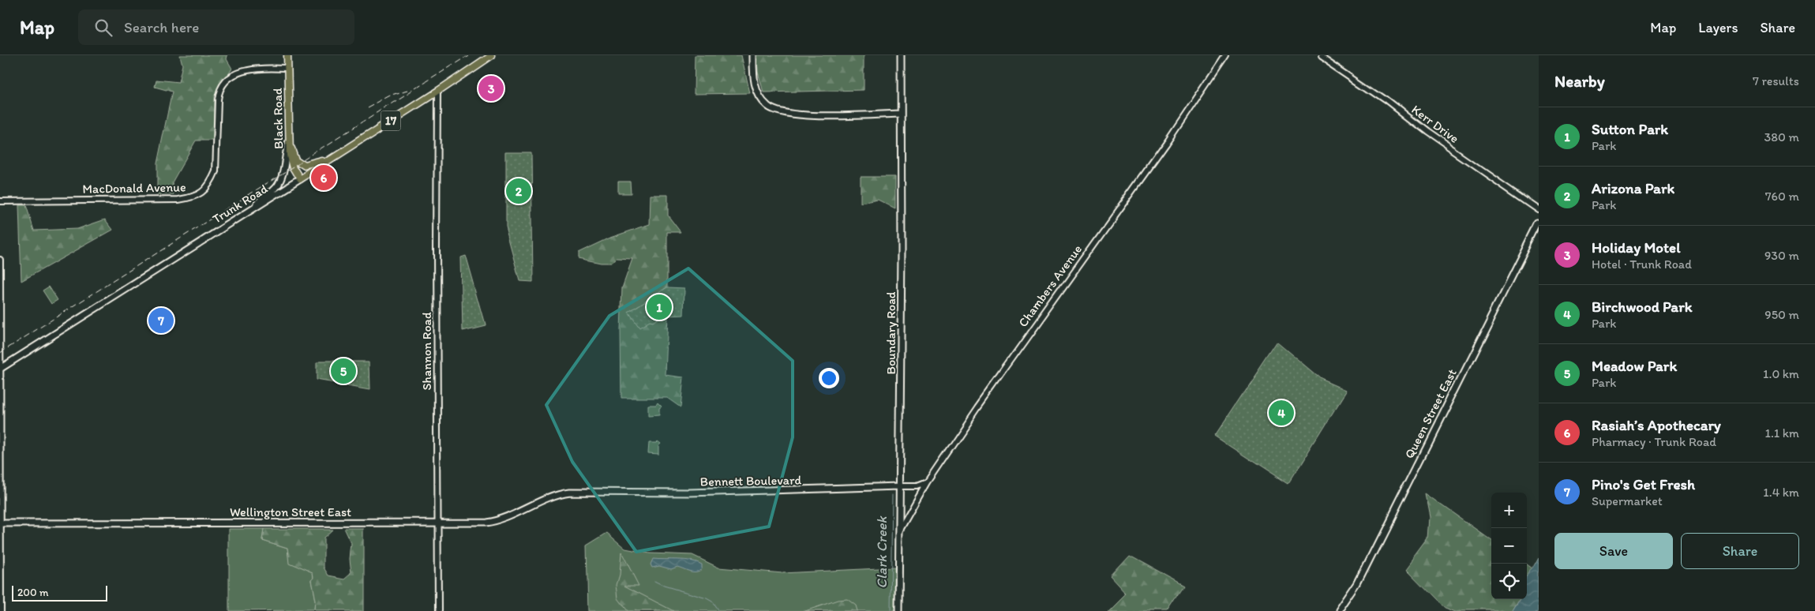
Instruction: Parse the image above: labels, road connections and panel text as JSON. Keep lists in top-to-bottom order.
{
  "streets": {
    "highway": ["Black Road", "17", "Trunk Road"],
    "main road": [
      "Boundary Road",
      "Queen Street East",
      "Bennett Boulevard",
      "Wellington Street East"
    ],
    "street": [
      "Kerr Drive",
      "MacDonald Avenue",
      "Chambers Avenue",
      "Shannon Road"
    ]
  },
  "crossings": [
    ["Black Road", "MacDonald Avenue"],
    ["Black Road", "Trunk Road"],
    ["Trunk Road", "Shannon Road"],
    ["Chambers Avenue", "Boundary Road"],
    ["Chambers Avenue", "Bennett Boulevard"],
    ["Boundary Road", "Bennett Boulevard"],
    ["Shannon Road", "Wellington Street East"],
    ["Bennett Boulevard", "Wellington Street East"]
  ],
  "water": ["Clark Creek"],
  "scale_bar": "200 m",
  "page": {
    "header": "Map",
    "search": "Search here",
    "nav": ["Map", "Layers", "Share"],
    "heading": ["Nearby", "7 results"],
    "pins": [
      "3",
      "6",
      "2",
      "1",
      "7",
      "5",
      "4"
    ],
    "list": [
      {
        "mark": "1",
        "name": "Sutton Park",
        "note": "Park",
        "value": "380 m"
      },
      {
        "mark": "2",
        "name": "Arizona Park",
        "note": "Park",
        "value": "760 m"
      },
      {
        "mark": "3",
        "name": "Holiday Motel",
        "note": "Hotel · Trunk Road",
        "value": "930 m"
      },
      {
        "mark": "4",
        "name": "Birchwood Park",
        "note": "Park",
        "value": "950 m"
      },
      {
        "mark": "5",
        "name": "Meadow Park",
        "note": "Park",
        "value": "1.0 km"
      },
      {
        "mark": "6",
        "name": "Rasiah’s Apothecary",
        "note": "Pharmacy · Trunk Road",
        "value": "1.1 km"
      },
      {
        "mark": "7",
        "name": "Pino's Get Fresh",
        "note": "Supermarket",
        "value": "1.4 km"
      }
    ],
    "map_buttons": ["+", "−"],
    "buttons": ["Save", "Share"],
    "scale": "200 m"
  }
}
